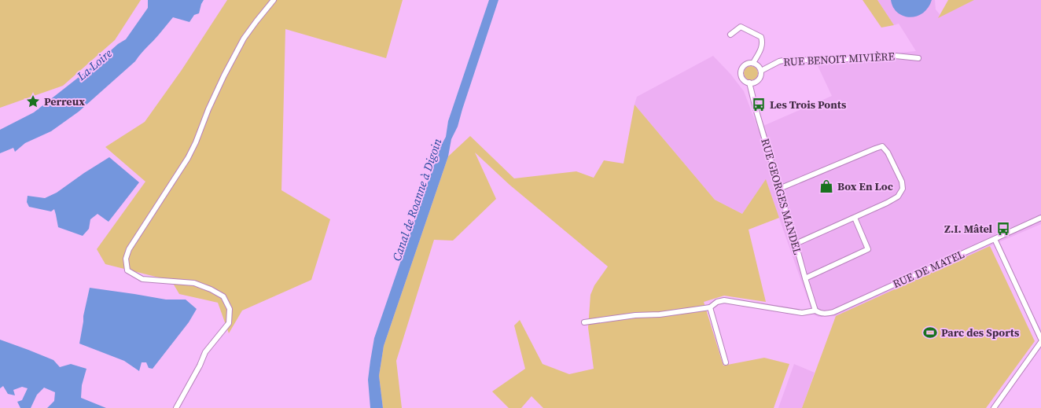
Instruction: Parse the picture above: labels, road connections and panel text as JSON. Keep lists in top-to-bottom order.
{
  "streets": {
    "street": ["RUE BENOIT MIVIÈRE", "RUE GEORGES MANDEL", "RUE DE MATEL"]
  },
  "crossings": [
    ["RUE BENOIT MIVIÈRE", "RUE GEORGES MANDEL"],
    ["RUE GEORGES MANDEL", "RUE DE MATEL"]
  ],
  "water": ["La Loire", "Canal de Roanne à Digoin"],
  "places": {
    "place": ["Perreux"],
    "bus stop": ["Les Trois Ponts", "Z.I. Mâtel"],
    "shop": ["Box En Loc"],
    "sports": ["Parc des Sports"]
  }
}
